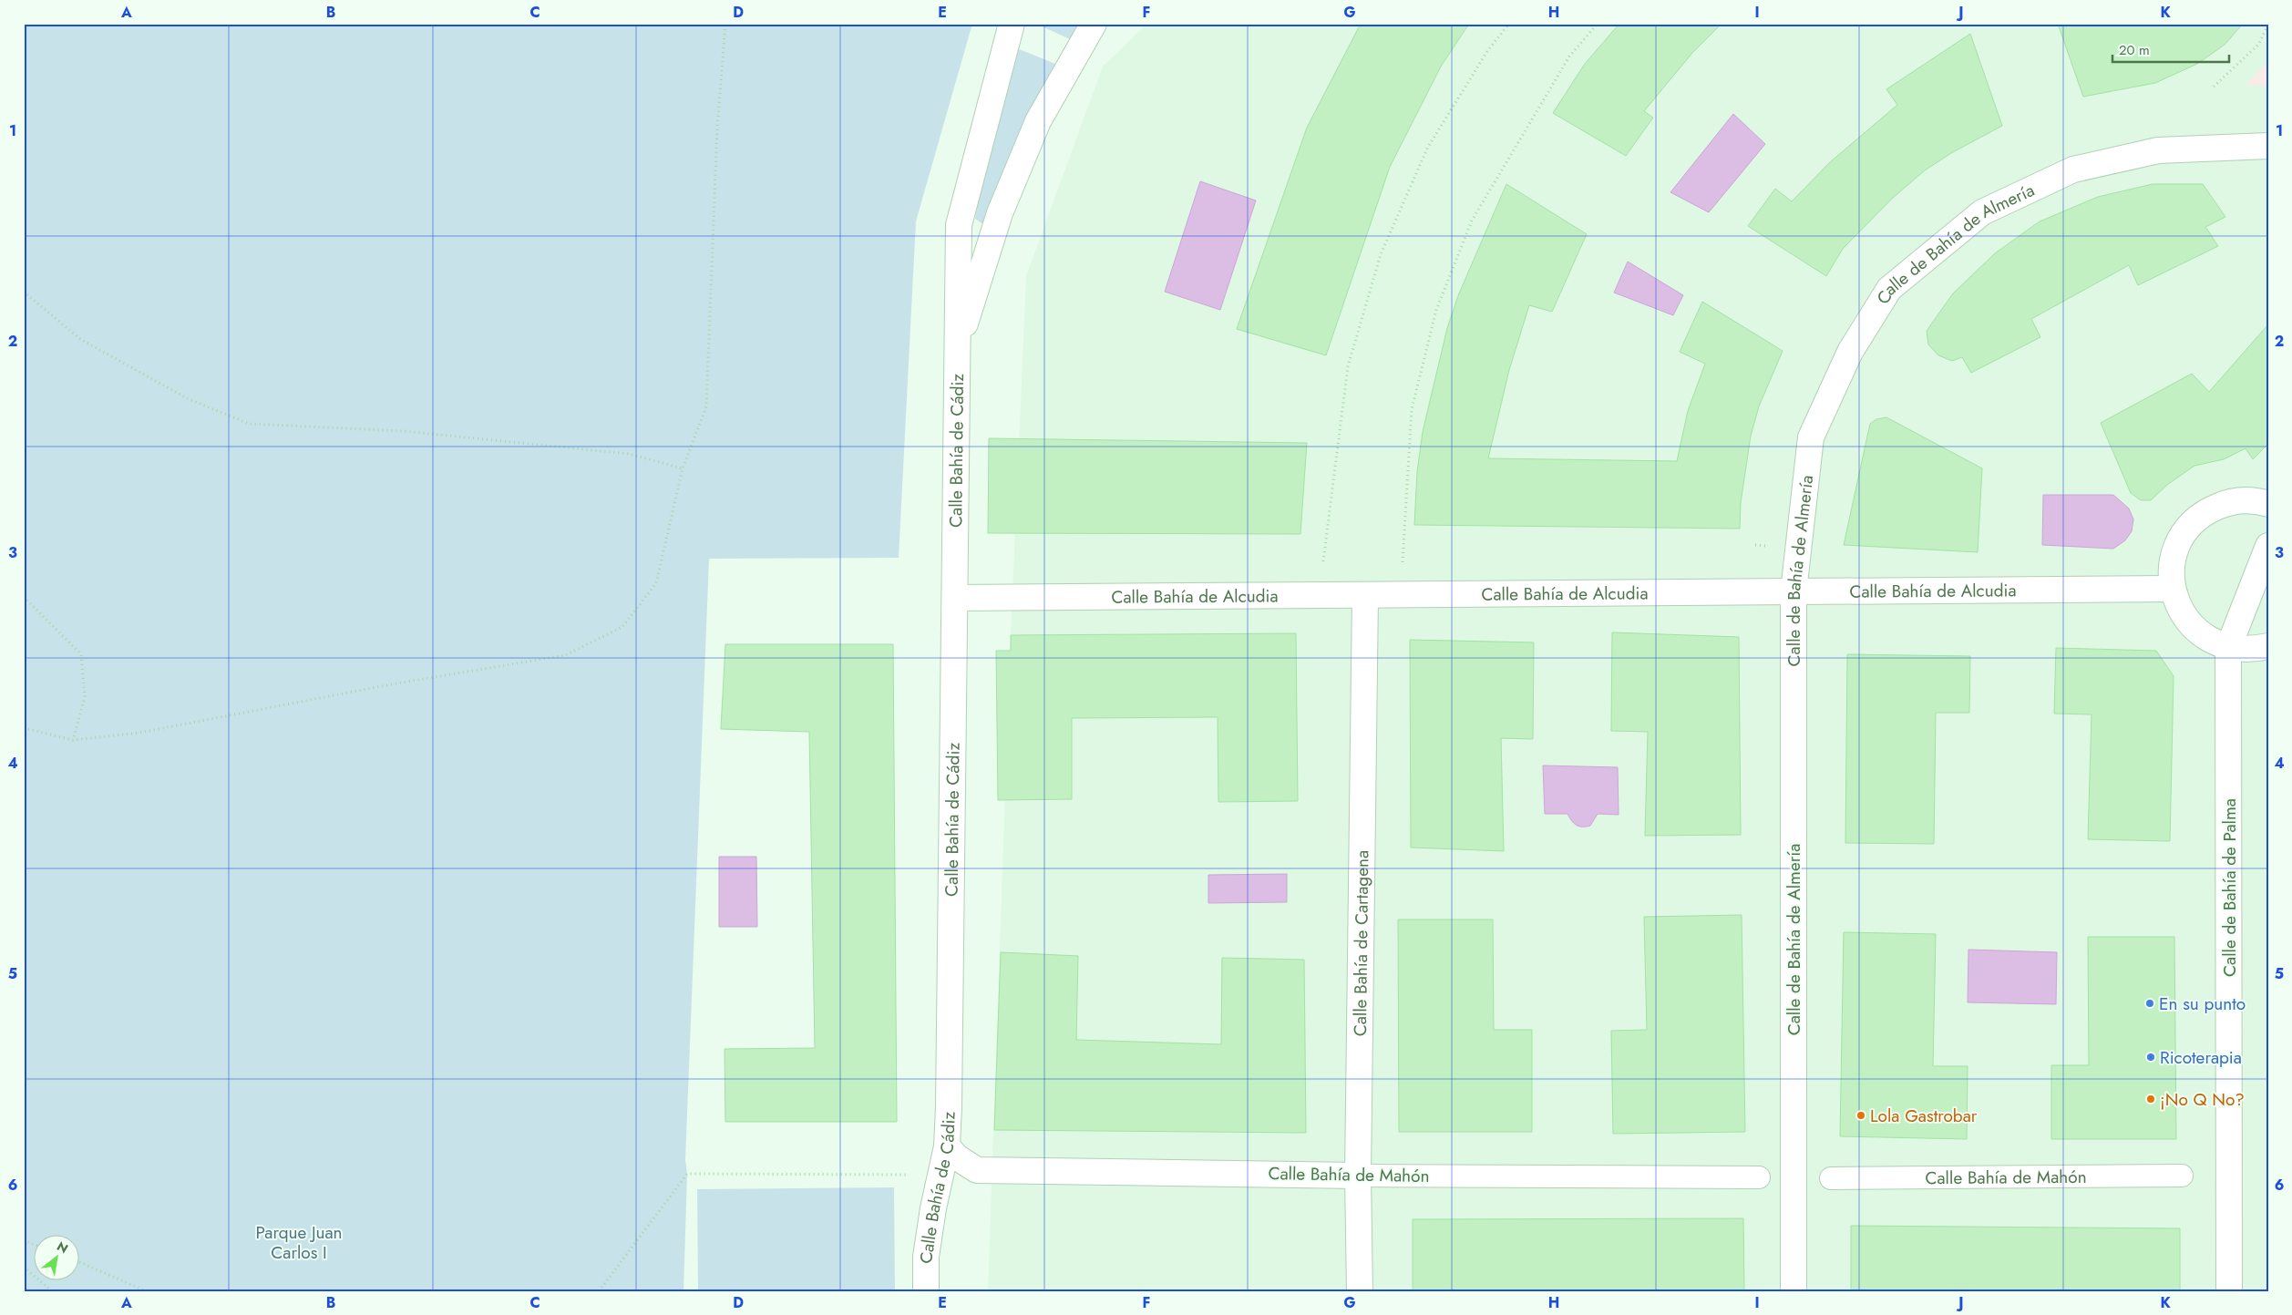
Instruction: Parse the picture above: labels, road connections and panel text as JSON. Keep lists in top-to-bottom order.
{
  "streets": {
    "street": [
      "Calle de Bahía de Almería",
      "Calle Bahía de Cádiz",
      "Calle Bahía de Alcudia",
      "Calle de Bahía de Palma",
      "Calle Bahía de Cartagena",
      "Calle Bahía de Mahón"
    ]
  },
  "crossings": [
    ["Calle de Bahía de Almería", "Calle Bahía de Alcudia"],
    ["Calle Bahía de Cádiz", "Calle Bahía de Alcudia"],
    ["Calle Bahía de Cádiz", "Calle Bahía de Mahón"],
    ["Calle Bahía de Alcudia", "Calle Bahía de Cartagena"],
    ["Calle Bahía de Cartagena", "Calle Bahía de Mahón"]
  ],
  "parks": ["Parque Juan Carlos I"],
  "places": [
    "En su punto",
    "Ricoterapia",
    "¡No Q No?",
    "Lola Gastrobar"
  ],
  "scale_bar": "20 m",
  "north": "top right",
  "grid": {
    "columns": [
      "A",
      "B",
      "C",
      "D",
      "E",
      "F",
      "G",
      "H",
      "I",
      "J",
      "K"
    ],
    "rows": [
      "1",
      "2",
      "3",
      "4",
      "5",
      "6"
    ]
  }
}
